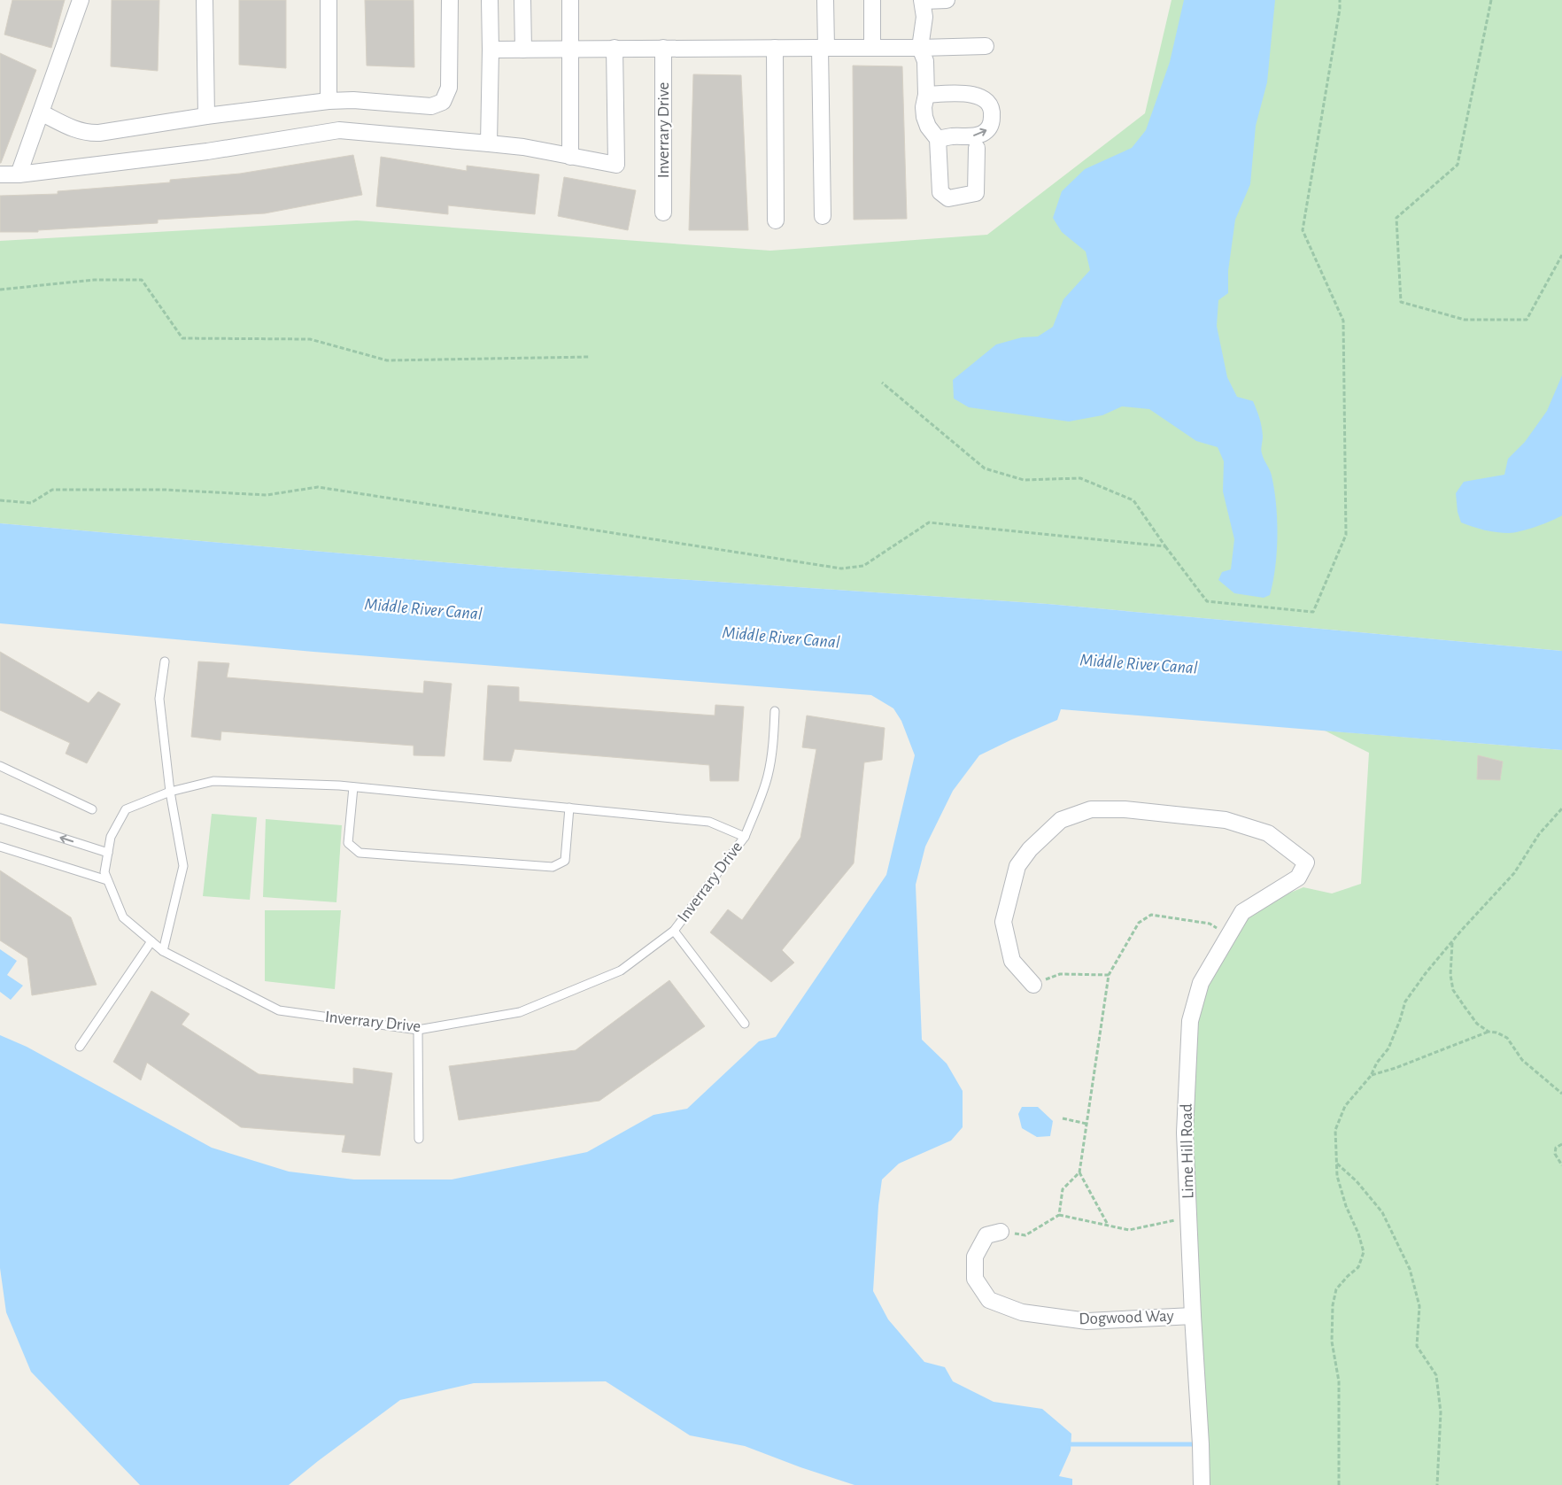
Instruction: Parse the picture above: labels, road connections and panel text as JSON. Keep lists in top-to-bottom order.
{
  "streets": {
    "street": ["Inverrary Drive", "Lime Hill Road", "Dogwood Way"]
  },
  "crossings": [
    ["Lime Hill Road", "Dogwood Way"]
  ],
  "water": ["Middle River Canal"]
}
